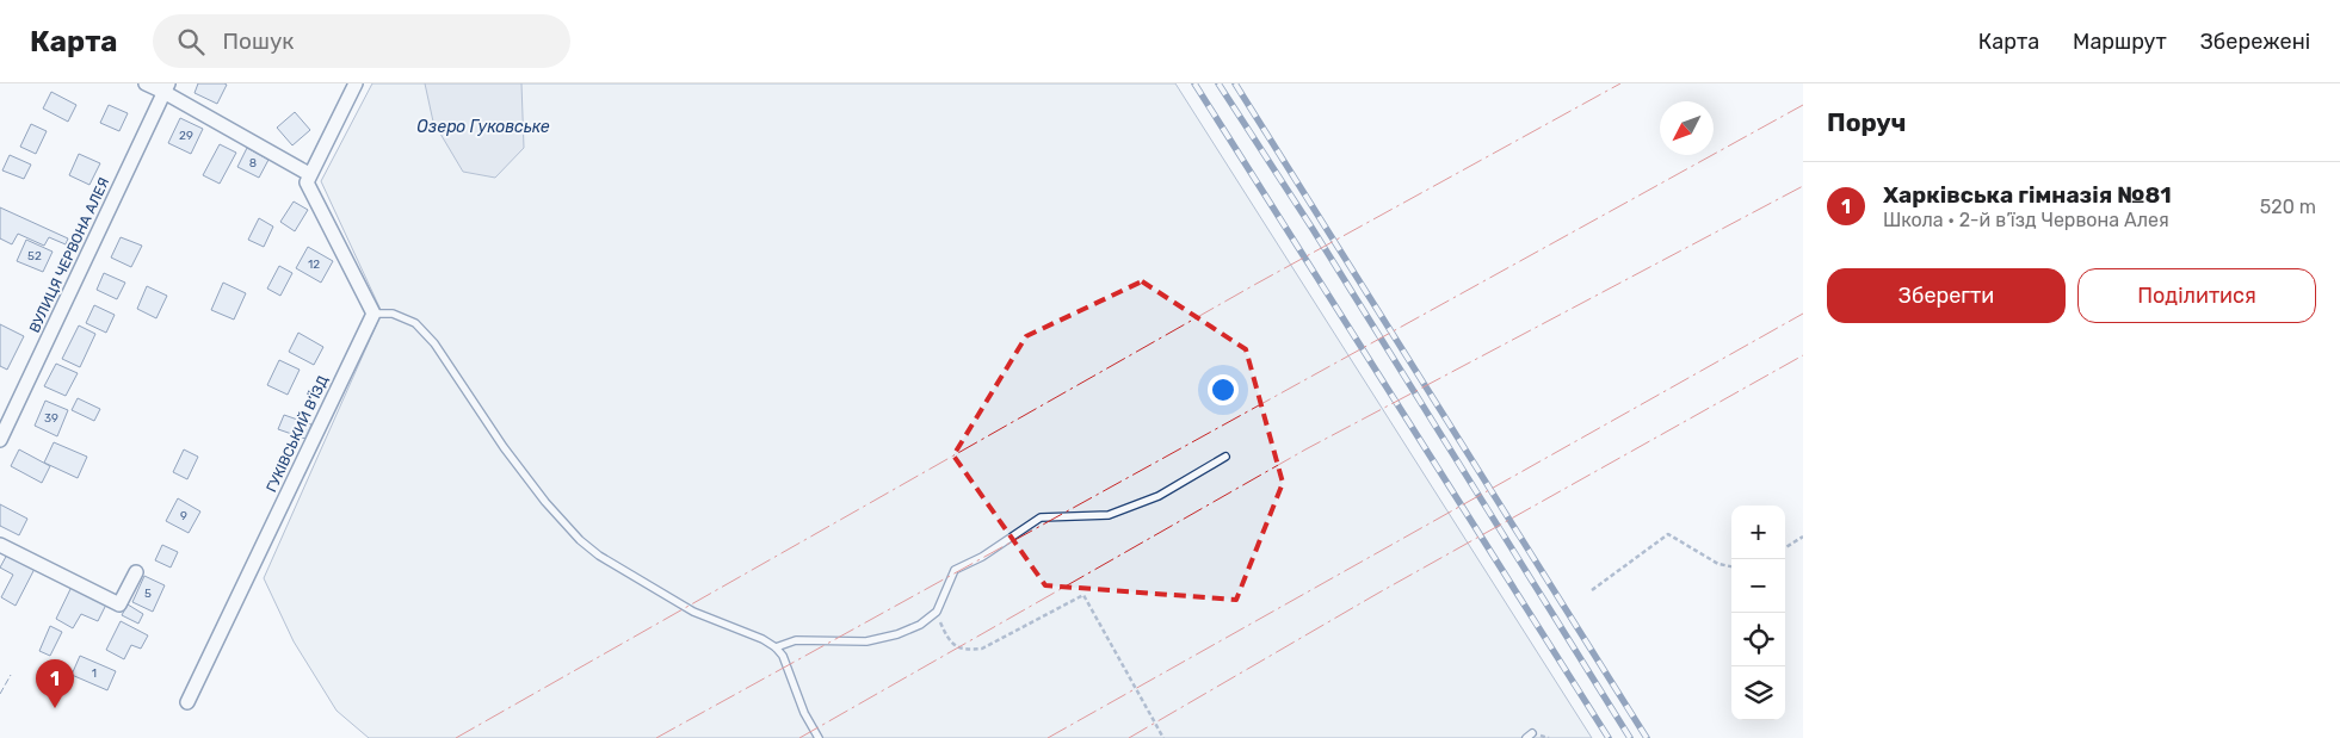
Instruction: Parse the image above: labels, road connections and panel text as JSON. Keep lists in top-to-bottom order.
{
  "streets": {
    "street": ["ВУЛИЦЯ ЧЕРВОНА АЛЕЯ", "ГУКІВСЬКИЙ В’ЇЗД"]
  },
  "water": ["Озеро Гуковське"],
  "house_numbers": [
    "29",
    "8",
    "52",
    "12",
    "39",
    "9",
    "5",
    "1"
  ],
  "north": "bottom left",
  "page": {
    "header": "Карта",
    "search": "Пошук",
    "nav": ["Карта", "Маршрут", "Збережені"],
    "heading": "Поруч",
    "list": [
      {
        "mark": "1",
        "name": "Харківська гімназія №81",
        "note": "Школа · 2-й в’їзд Червона Алея",
        "value": "520 m"
      }
    ],
    "buttons": ["Зберегти", "Поділитися"],
    "map_buttons": ["+", "−"],
    "pins": "1"
  }
}
